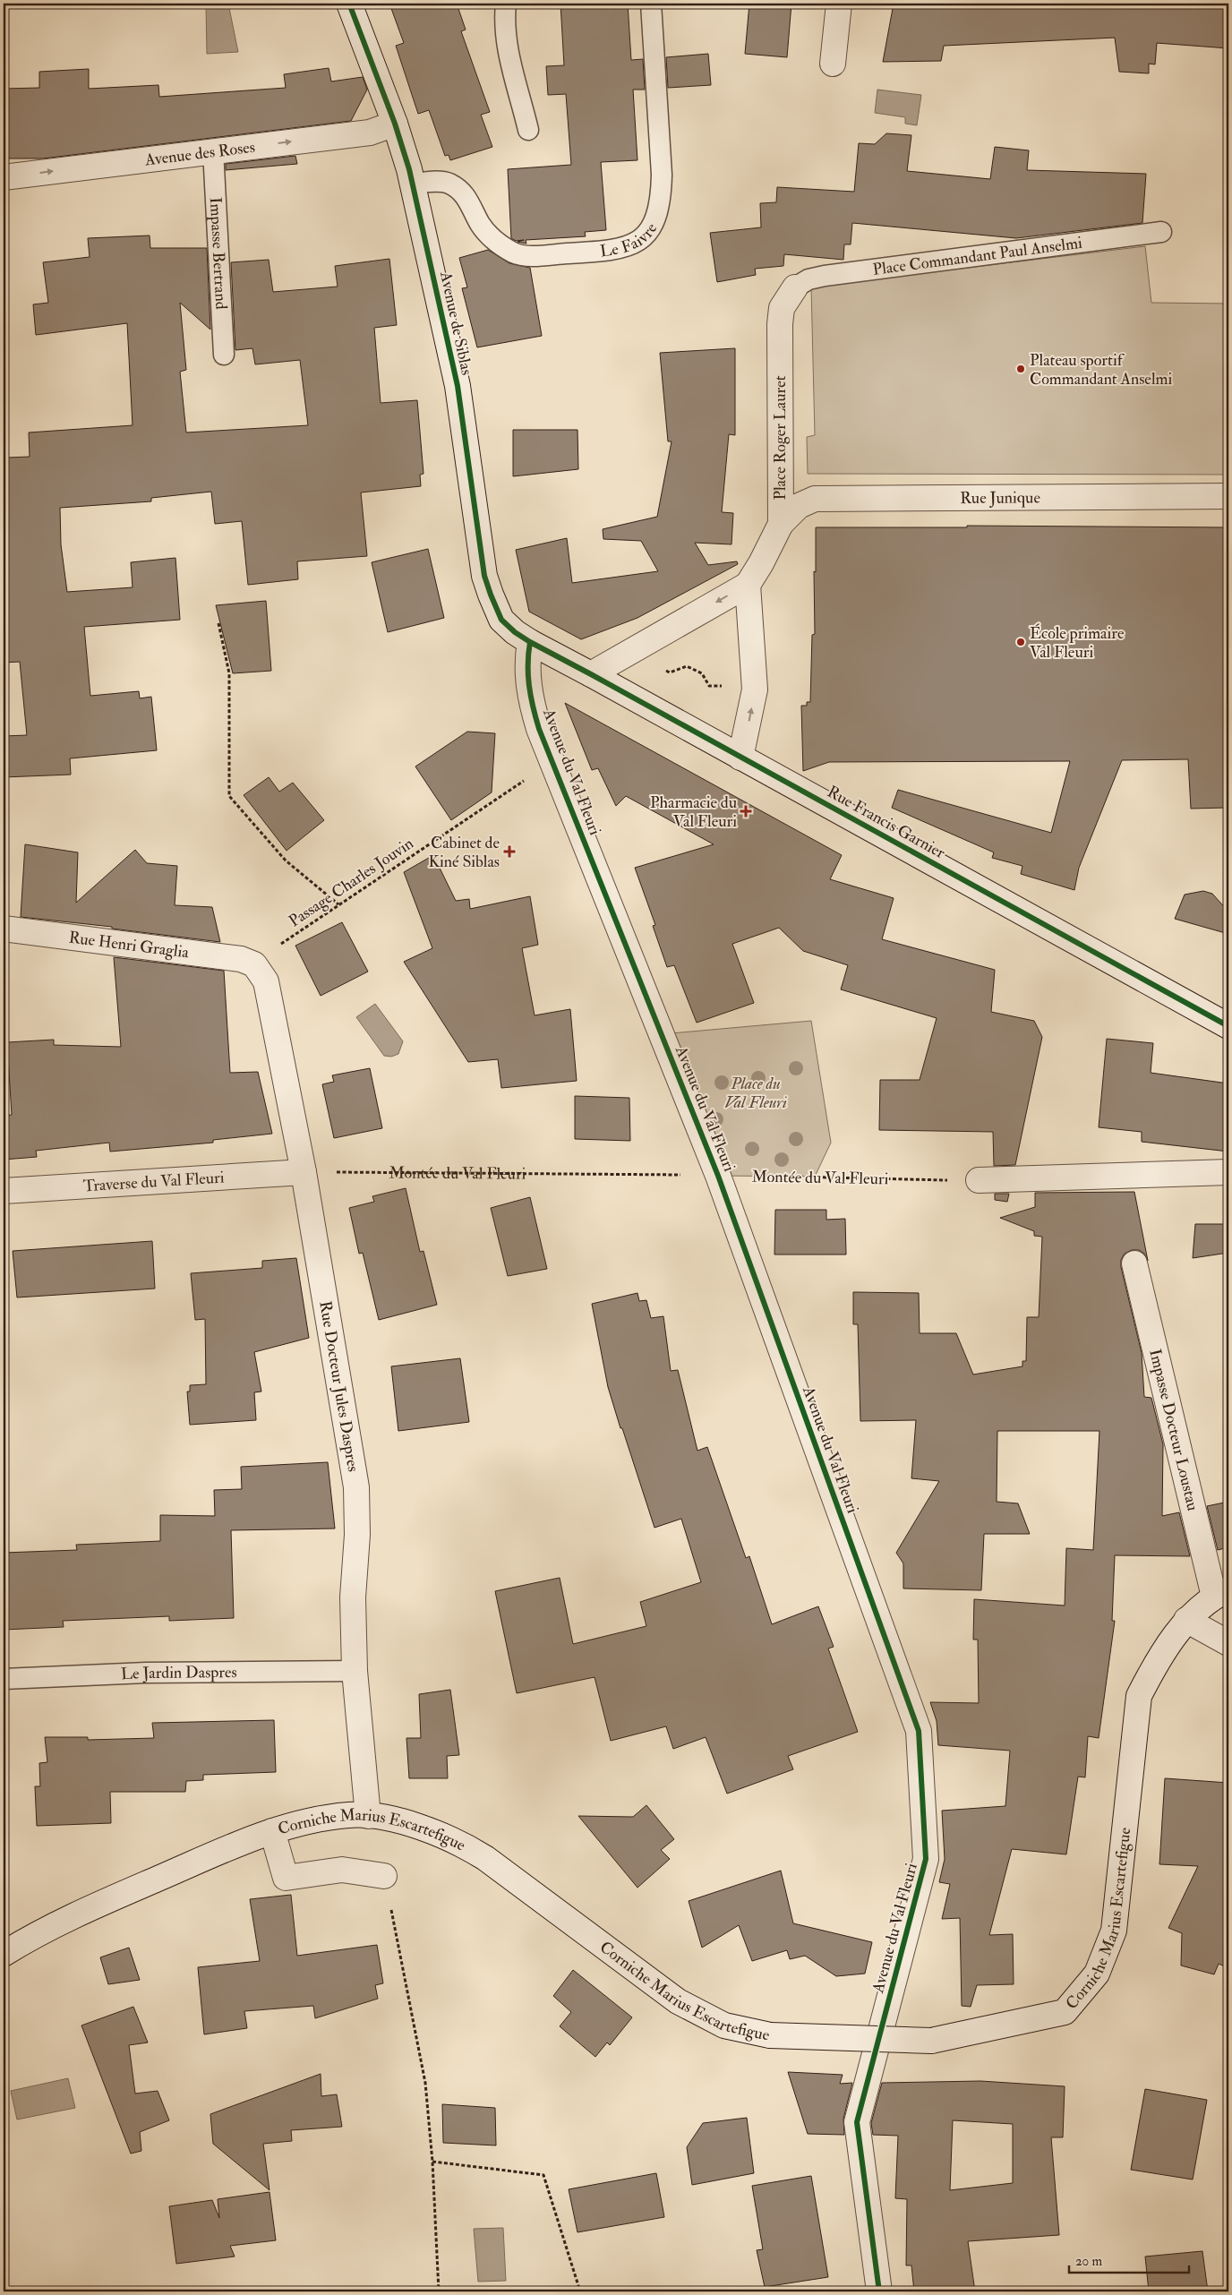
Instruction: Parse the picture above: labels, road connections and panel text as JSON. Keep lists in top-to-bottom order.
{
  "streets": {
    "street": [
      "Avenue des Roses",
      "Avenue de Siblas",
      "Place Roger Lauret",
      "Rue Junique",
      "Avenue du Val Fleuri",
      "Rue Francis Garnier",
      "Rue Henri Graglia",
      "Traverse du Val Fleuri",
      "Rue Docteur Jules Daspres",
      "Impasse Docteur Loustau",
      "Corniche Marius Escartefigue"
    ],
    "lane": [
      "Le Faivre",
      "Impasse Bertrand",
      "Place Commandant Paul Anselmi",
      "Le Jardin Daspres"
    ],
    "path": ["Passage Charles Jouvin", "Montée du Val Fleuri"]
  },
  "crossings": [
    ["Avenue des Roses", "Impasse Bertrand"],
    ["Avenue des Roses", "Avenue de Siblas"],
    ["Le Faivre", "Avenue de Siblas"],
    ["Place Commandant Paul Anselmi", "Place Roger Lauret"],
    ["Avenue de Siblas", "Avenue du Val Fleuri"],
    ["Avenue de Siblas", "Rue Francis Garnier"],
    ["Place Roger Lauret", "Rue Junique"],
    ["Place Roger Lauret", "Rue Francis Garnier"],
    ["Avenue du Val Fleuri", "Rue Francis Garnier"],
    ["Avenue du Val Fleuri", "Passage Charles Jouvin"],
    ["Avenue du Val Fleuri", "Montée du Val Fleuri"],
    ["Passage Charles Jouvin", "Rue Henri Graglia"],
    ["Passage Charles Jouvin", "Rue Docteur Jules Daspres"],
    ["Rue Henri Graglia", "Rue Docteur Jules Daspres"],
    ["Montée du Val Fleuri", "Traverse du Val Fleuri"],
    ["Montée du Val Fleuri", "Rue Docteur Jules Daspres"],
    ["Traverse du Val Fleuri", "Rue Docteur Jules Daspres"],
    ["Rue Docteur Jules Daspres", "Le Jardin Daspres"],
    ["Rue Docteur Jules Daspres", "Corniche Marius Escartefigue"],
    ["Impasse Docteur Loustau", "Corniche Marius Escartefigue"]
  ],
  "one_way": ["Avenue des Roses"],
  "parks": ["Place du Val Fleuri"],
  "places": {
    "other": ["Plateau sportif Commandant Anselmi", "École primaire Val Fleuri"],
    "health": ["Pharmacie du Val Fleuri", "Cabinet de Kiné Siblas"]
  },
  "scale_bar": "20 m"
}
